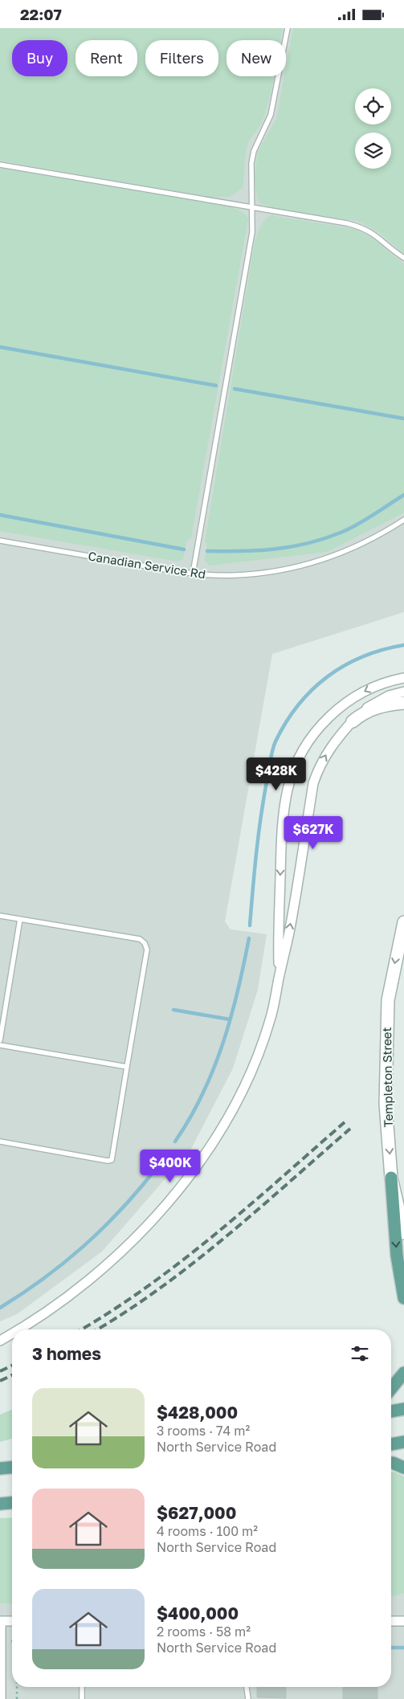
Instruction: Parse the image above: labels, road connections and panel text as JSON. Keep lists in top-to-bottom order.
{
  "streets": {
    "street": ["Templeton Street"],
    "lane": ["Canadian Service Rd"]
  },
  "one_way": ["Templeton Street"],
  "page": {
    "status": "22:07",
    "chip": [
      "Buy",
      "Rent",
      "Filters",
      "New"
    ],
    "price": ["$428K", "$627K", "$400K"],
    "heading": "3 homes",
    "list": [
      {
        "name": "$428,000",
        "note": "3 rooms · 74 m² · North Service Road"
      },
      {
        "name": "$627,000",
        "note": "4 rooms · 100 m² · North Service Road"
      },
      {
        "name": "$400,000",
        "note": "2 rooms · 58 m² · North Service Road"
      }
    ]
  }
}
